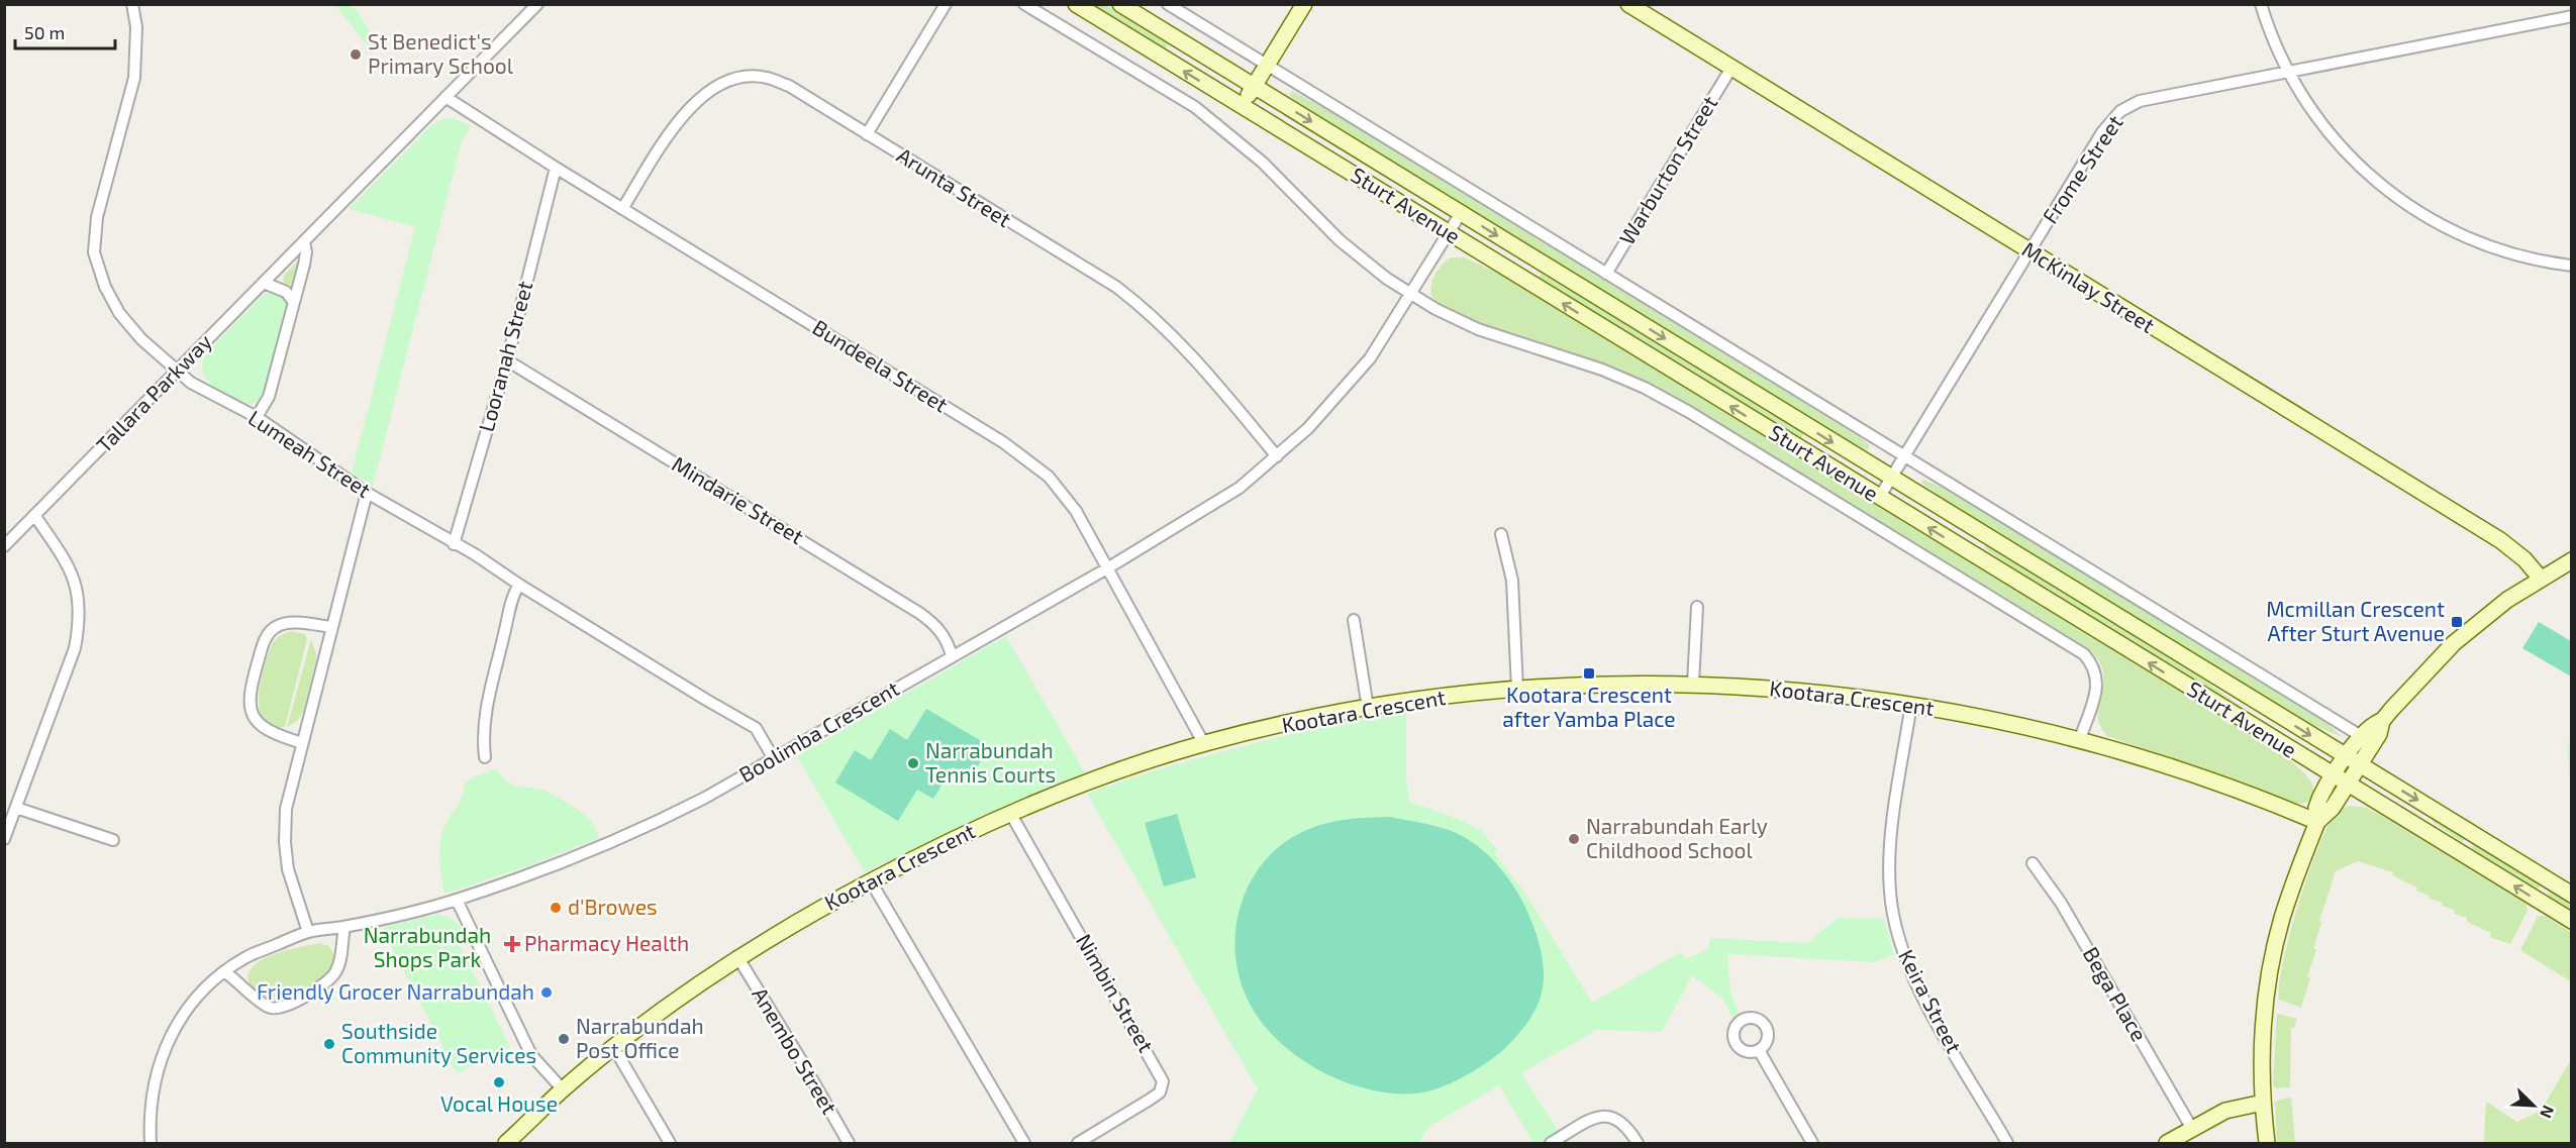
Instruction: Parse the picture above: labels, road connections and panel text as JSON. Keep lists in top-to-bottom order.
{
  "streets": {
    "street": [
      "Frome Street",
      "Warburton Street",
      "Arunta Street",
      "Sturt Avenue",
      "McKinlay Street",
      "Looranah Street",
      "Bundeela Street",
      "Tallara Parkway",
      "Lumeah Street",
      "Mindarie Street",
      "Kootara Crescent",
      "Boolimba Crescent",
      "Nimbin Street",
      "Bega Place",
      "Keira Street",
      "Anembo Street"
    ]
  },
  "crossings": [
    ["Frome Street", "Sturt Avenue"],
    ["Frome Street", "McKinlay Street"],
    ["Warburton Street", "McKinlay Street"],
    ["Arunta Street", "Bundeela Street"],
    ["Arunta Street", "Boolimba Crescent"],
    ["Sturt Avenue", "Kootara Crescent"],
    ["Sturt Avenue", "Boolimba Crescent"],
    ["Looranah Street", "Bundeela Street"],
    ["Looranah Street", "Lumeah Street"],
    ["Looranah Street", "Mindarie Street"],
    ["Bundeela Street", "Tallara Parkway"],
    ["Bundeela Street", "Kootara Crescent"],
    ["Bundeela Street", "Boolimba Crescent"],
    ["Tallara Parkway", "Lumeah Street"],
    ["Lumeah Street", "Boolimba Crescent"],
    ["Mindarie Street", "Boolimba Crescent"],
    ["Kootara Crescent", "Nimbin Street"],
    ["Kootara Crescent", "Keira Street"],
    ["Kootara Crescent", "Anembo Street"]
  ],
  "parks": ["Narrabundah Shops Park"],
  "places": {
    "other": [
      "St Benedict's Primary School",
      "Narrabundah Tennis Courts",
      "Narrabundah Early Childhood School",
      "d'Browes",
      "Friendly Grocer Narrabundah",
      "Narrabundah Post Office",
      "Southside Community Services",
      "Vocal House"
    ],
    "transit": ["Mcmillan Crescent After Sturt Avenue", "Kootara Crescent after Yamba Place"],
    "health": ["Pharmacy Health"]
  },
  "scale_bar": "50 m",
  "north": "bottom right"
}
